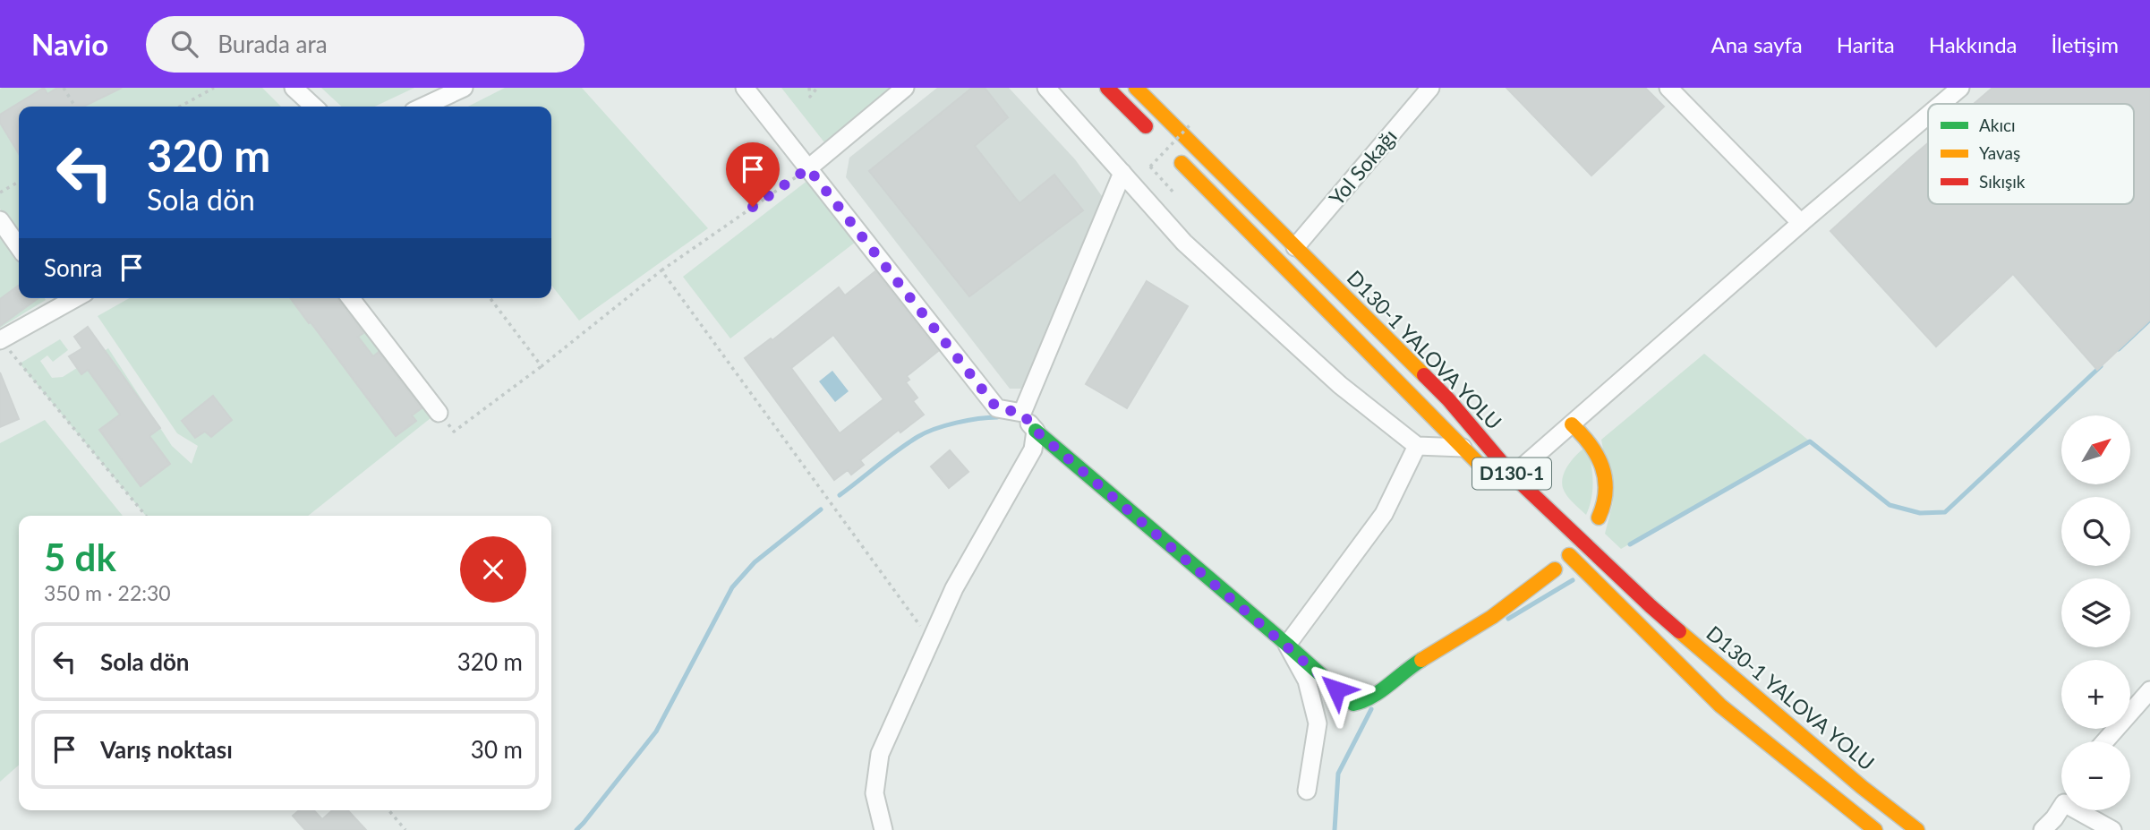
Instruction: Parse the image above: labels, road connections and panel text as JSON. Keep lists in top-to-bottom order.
{
  "streets": {
    "main road": ["D130-1 YALOVA YOLU", "D130-1"],
    "street": ["Yol Sokağı"]
  },
  "crossings": [
    ["Yol Sokağı", "D130-1 YALOVA YOLU"]
  ],
  "legend": ["Akıcı", "Yavaş", "Sıkışık"],
  "north": "top right",
  "page": {
    "header": "Navio",
    "search": "Burada ara",
    "nav": [
      "Ana sayfa",
      "Harita",
      "Hakkında",
      "İletişim"
    ],
    "turn": ["320 m", "Sola dön"],
    "then": "Sonra",
    "map_buttons": ["+", "−"],
    "heading": ["5 dk", "350 m · 22:30"],
    "list": [
      {
        "name": "Sola dön",
        "value": "320 m"
      },
      {
        "name": "Varış noktası",
        "value": "30 m"
      }
    ]
  }
}
